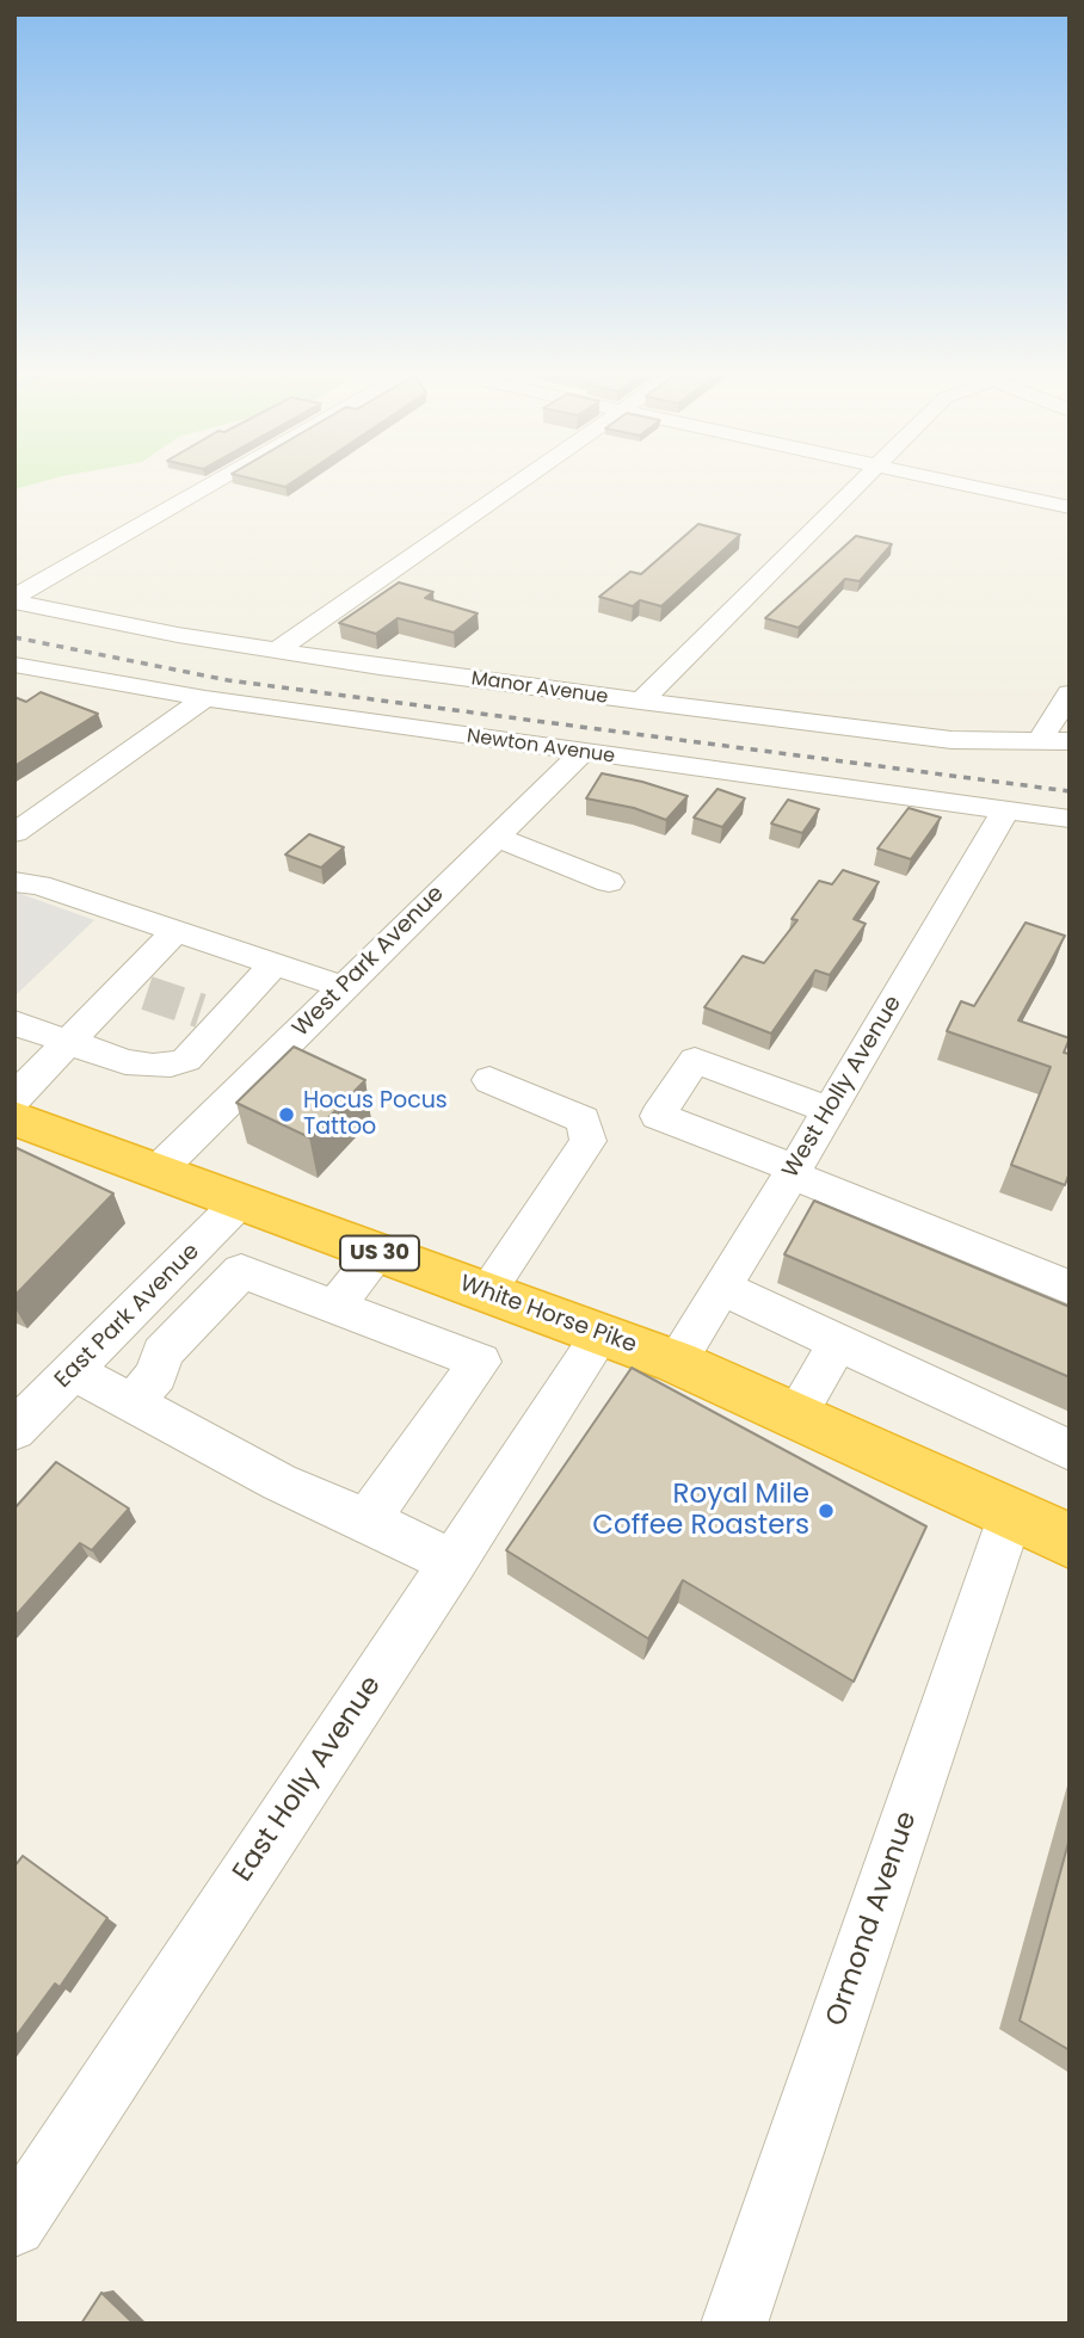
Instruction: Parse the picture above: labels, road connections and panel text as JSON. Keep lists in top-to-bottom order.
{
  "streets": {
    "highway": ["US 30", "White Horse Pike"],
    "street": [
      "Manor Avenue",
      "Newton Avenue",
      "West Park Avenue",
      "West Holly Avenue",
      "East Park Avenue",
      "East Holly Avenue",
      "Ormond Avenue"
    ]
  },
  "crossings": [
    ["Newton Avenue", "West Park Avenue"],
    ["Newton Avenue", "West Holly Avenue"],
    ["West Park Avenue", "White Horse Pike"],
    ["West Holly Avenue", "White Horse Pike"],
    ["White Horse Pike", "East Park Avenue"],
    ["White Horse Pike", "East Holly Avenue"],
    ["White Horse Pike", "Ormond Avenue"]
  ],
  "places": ["Hocus Pocus Tattoo", "Royal Mile Coffee Roasters"]
}
